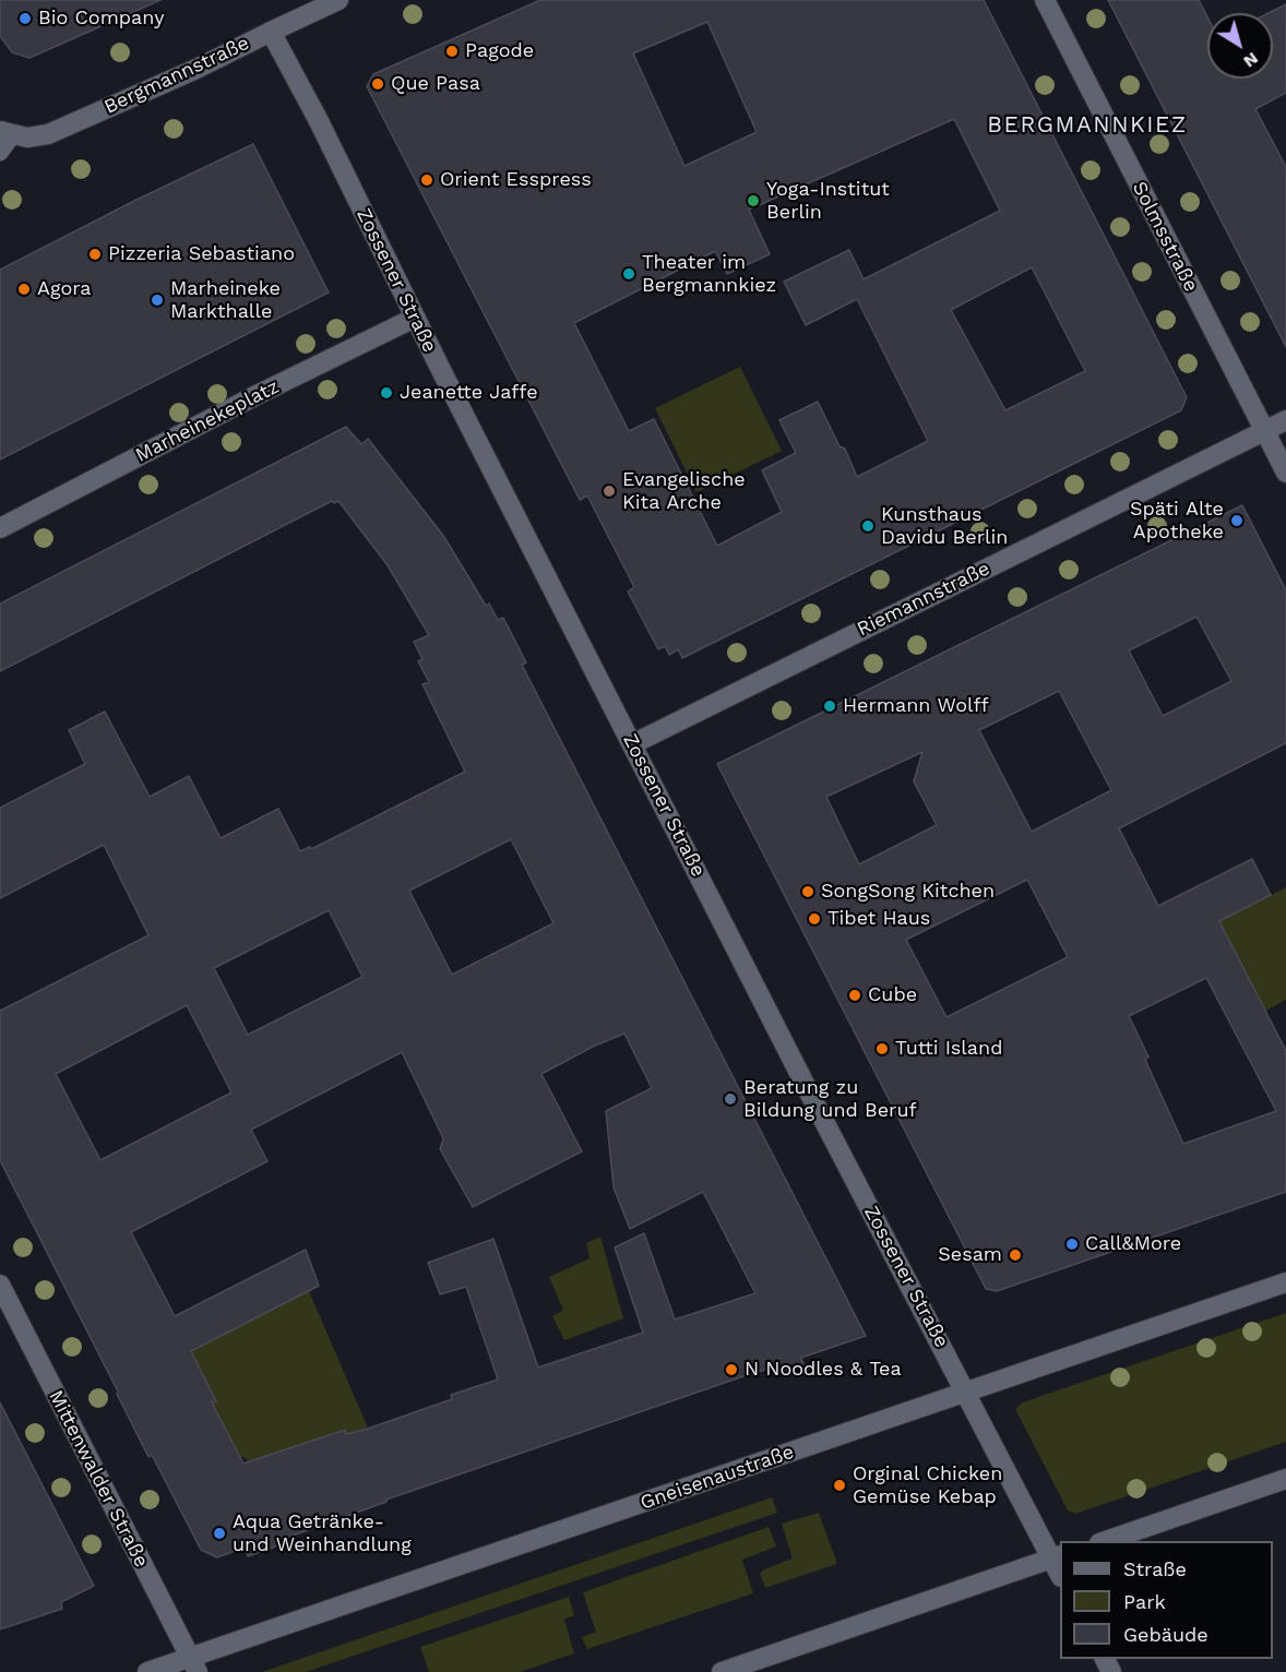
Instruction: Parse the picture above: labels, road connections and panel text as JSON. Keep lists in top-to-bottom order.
{
  "streets": {
    "street": [
      "Bergmannstraße",
      "Solmsstraße",
      "Zossener Straße",
      "Marheinekeplatz",
      "Riemannstraße",
      "Gneisenaustraße",
      "Mittenwalder Straße"
    ]
  },
  "crossings": [
    ["Bergmannstraße", "Zossener Straße"],
    ["Solmsstraße", "Riemannstraße"],
    ["Zossener Straße", "Marheinekeplatz"],
    ["Zossener Straße", "Riemannstraße"],
    ["Zossener Straße", "Gneisenaustraße"],
    ["Gneisenaustraße", "Mittenwalder Straße"]
  ],
  "districts": ["BERGMANNKIEZ"],
  "places": [
    "Bio Company",
    "Pagode",
    "Que Pasa",
    "Orient Esspress",
    "Yoga-Institut Berlin",
    "Pizzeria Sebastiano",
    "Theater im Bergmannkiez",
    "Agora",
    "Marheineke Markthalle",
    "Jeanette Jaffe",
    "Evangelische Kita Arche",
    "Späti Alte Apotheke",
    "Kunsthaus Davidu Berlin",
    "Hermann Wolff",
    "SongSong Kitchen",
    "Tibet Haus",
    "Cube",
    "Tutti Island",
    "Beratung zu Bildung und Beruf",
    "Call&More",
    "Sesam",
    "N Noodles & Tea",
    "Orginal Chicken Gemüse Kebap",
    "Aqua Getränke- und Weinhandlung"
  ],
  "legend": ["Straße", "Park", "Gebäude"],
  "north": "bottom right"
}
